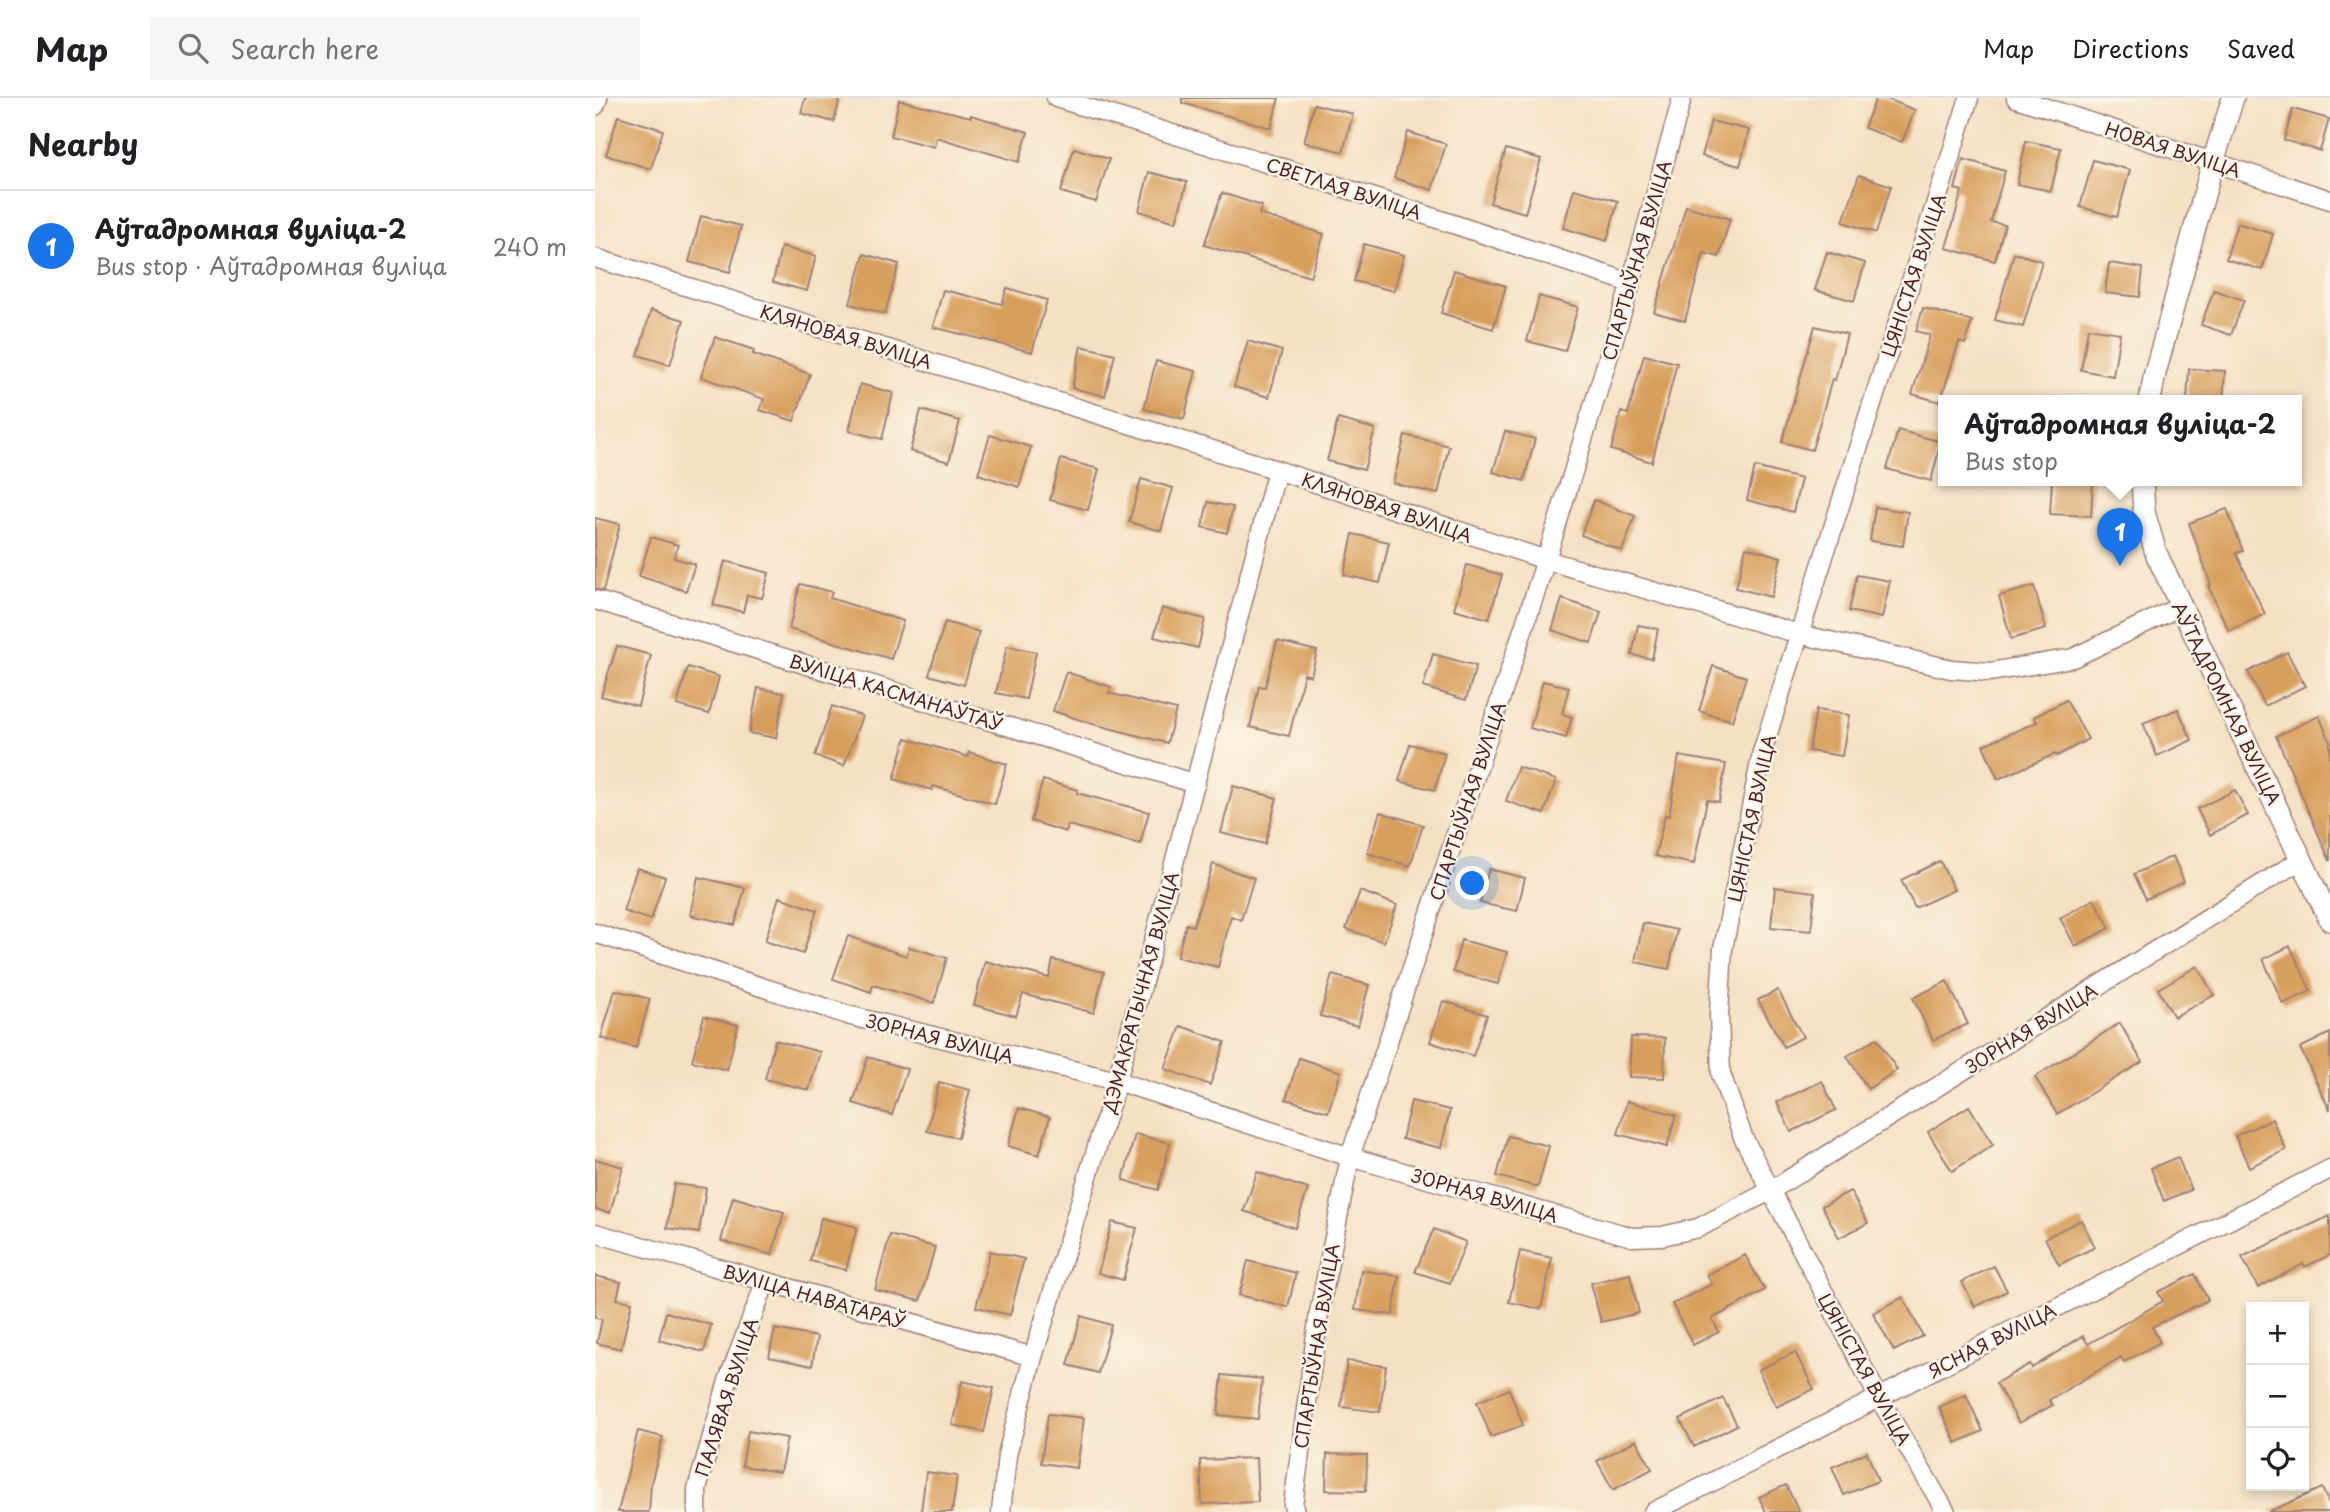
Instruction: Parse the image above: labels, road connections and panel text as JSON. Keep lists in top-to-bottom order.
{
  "streets": {
    "street": [
      "НОВАЯ ВУЛІЦА",
      "СВЕТЛАЯ ВУЛІЦА",
      "СПАРТЫЎНАЯ ВУЛІЦА",
      "ЦЯНІСТАЯ ВУЛІЦА",
      "КЛЯНОВАЯ ВУЛІЦА",
      "ВУЛІЦА КАСМАНАЎТАЎ",
      "АЎТАДРОМНАЯ ВУЛІЦА",
      "ДЭМАКРАТЫЧНАЯ ВУЛІЦА",
      "ЗОРНАЯ ВУЛІЦА",
      "ВУЛІЦА НАВАТАРАЎ",
      "ЯСНАЯ ВУЛІЦА",
      "ПАЛЯВАЯ ВУЛІЦА"
    ]
  },
  "crossings": [
    ["СВЕТЛАЯ ВУЛІЦА", "СПАРТЫЎНАЯ ВУЛІЦА"],
    ["СПАРТЫЎНАЯ ВУЛІЦА", "КЛЯНОВАЯ ВУЛІЦА"],
    ["СПАРТЫЎНАЯ ВУЛІЦА", "ЗОРНАЯ ВУЛІЦА"],
    ["ЦЯНІСТАЯ ВУЛІЦА", "КЛЯНОВАЯ ВУЛІЦА"],
    ["ЦЯНІСТАЯ ВУЛІЦА", "ЗОРНАЯ ВУЛІЦА"],
    ["ЦЯНІСТАЯ ВУЛІЦА", "ЯСНАЯ ВУЛІЦА"],
    ["КЛЯНОВАЯ ВУЛІЦА", "АЎТАДРОМНАЯ ВУЛІЦА"],
    ["КЛЯНОВАЯ ВУЛІЦА", "ДЭМАКРАТЫЧНАЯ ВУЛІЦА"],
    ["ВУЛІЦА КАСМАНАЎТАЎ", "ДЭМАКРАТЫЧНАЯ ВУЛІЦА"],
    ["АЎТАДРОМНАЯ ВУЛІЦА", "ЗОРНАЯ ВУЛІЦА"],
    ["ДЭМАКРАТЫЧНАЯ ВУЛІЦА", "ЗОРНАЯ ВУЛІЦА"],
    ["ДЭМАКРАТЫЧНАЯ ВУЛІЦА", "ВУЛІЦА НАВАТАРАЎ"],
    ["ВУЛІЦА НАВАТАРАЎ", "ПАЛЯВАЯ ВУЛІЦА"]
  ],
  "page": {
    "header": "Map",
    "search": "Search here",
    "nav": ["Map", "Directions", "Saved"],
    "heading": "Nearby",
    "list": [
      {
        "mark": "1",
        "name": "Аўтадромная вуліца-2",
        "note": "Bus stop · Аўтадромная вуліца",
        "value": "240 m"
      }
    ],
    "popup": ["Аўтадромная вуліца-2", "Bus stop"],
    "pins": "1",
    "map_buttons": ["+", "−"]
  }
}
